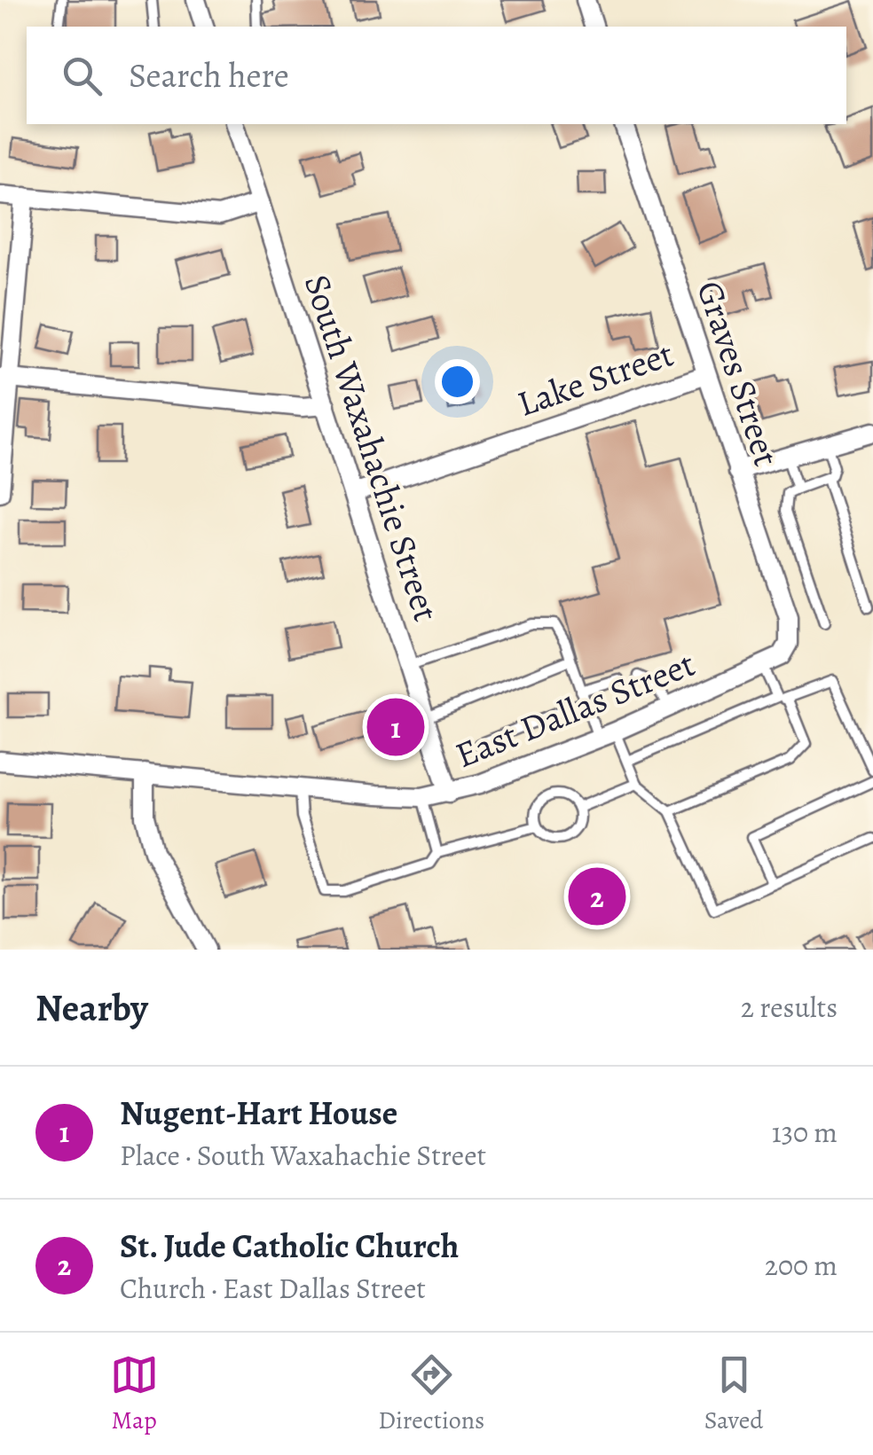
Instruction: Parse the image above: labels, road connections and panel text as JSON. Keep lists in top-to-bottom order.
{
  "streets": {
    "street": [
      "Graves Street",
      "Lake Street",
      "South Waxahachie Street",
      "East Dallas Street"
    ]
  },
  "crossings": [
    ["Graves Street", "Lake Street"],
    ["Graves Street", "East Dallas Street"],
    ["Lake Street", "South Waxahachie Street"],
    ["South Waxahachie Street", "East Dallas Street"]
  ],
  "page": {
    "search": "Search here",
    "pins": ["1", "2"],
    "heading": ["Nearby", "2 results"],
    "list": [
      {
        "mark": "1",
        "name": "Nugent-Hart House",
        "note": "Place · South Waxahachie Street",
        "value": "130 m"
      },
      {
        "mark": "2",
        "name": "St. Jude Catholic Church",
        "note": "Church · East Dallas Street",
        "value": "200 m"
      }
    ],
    "nav": ["Map", "Directions", "Saved"]
  }
}
